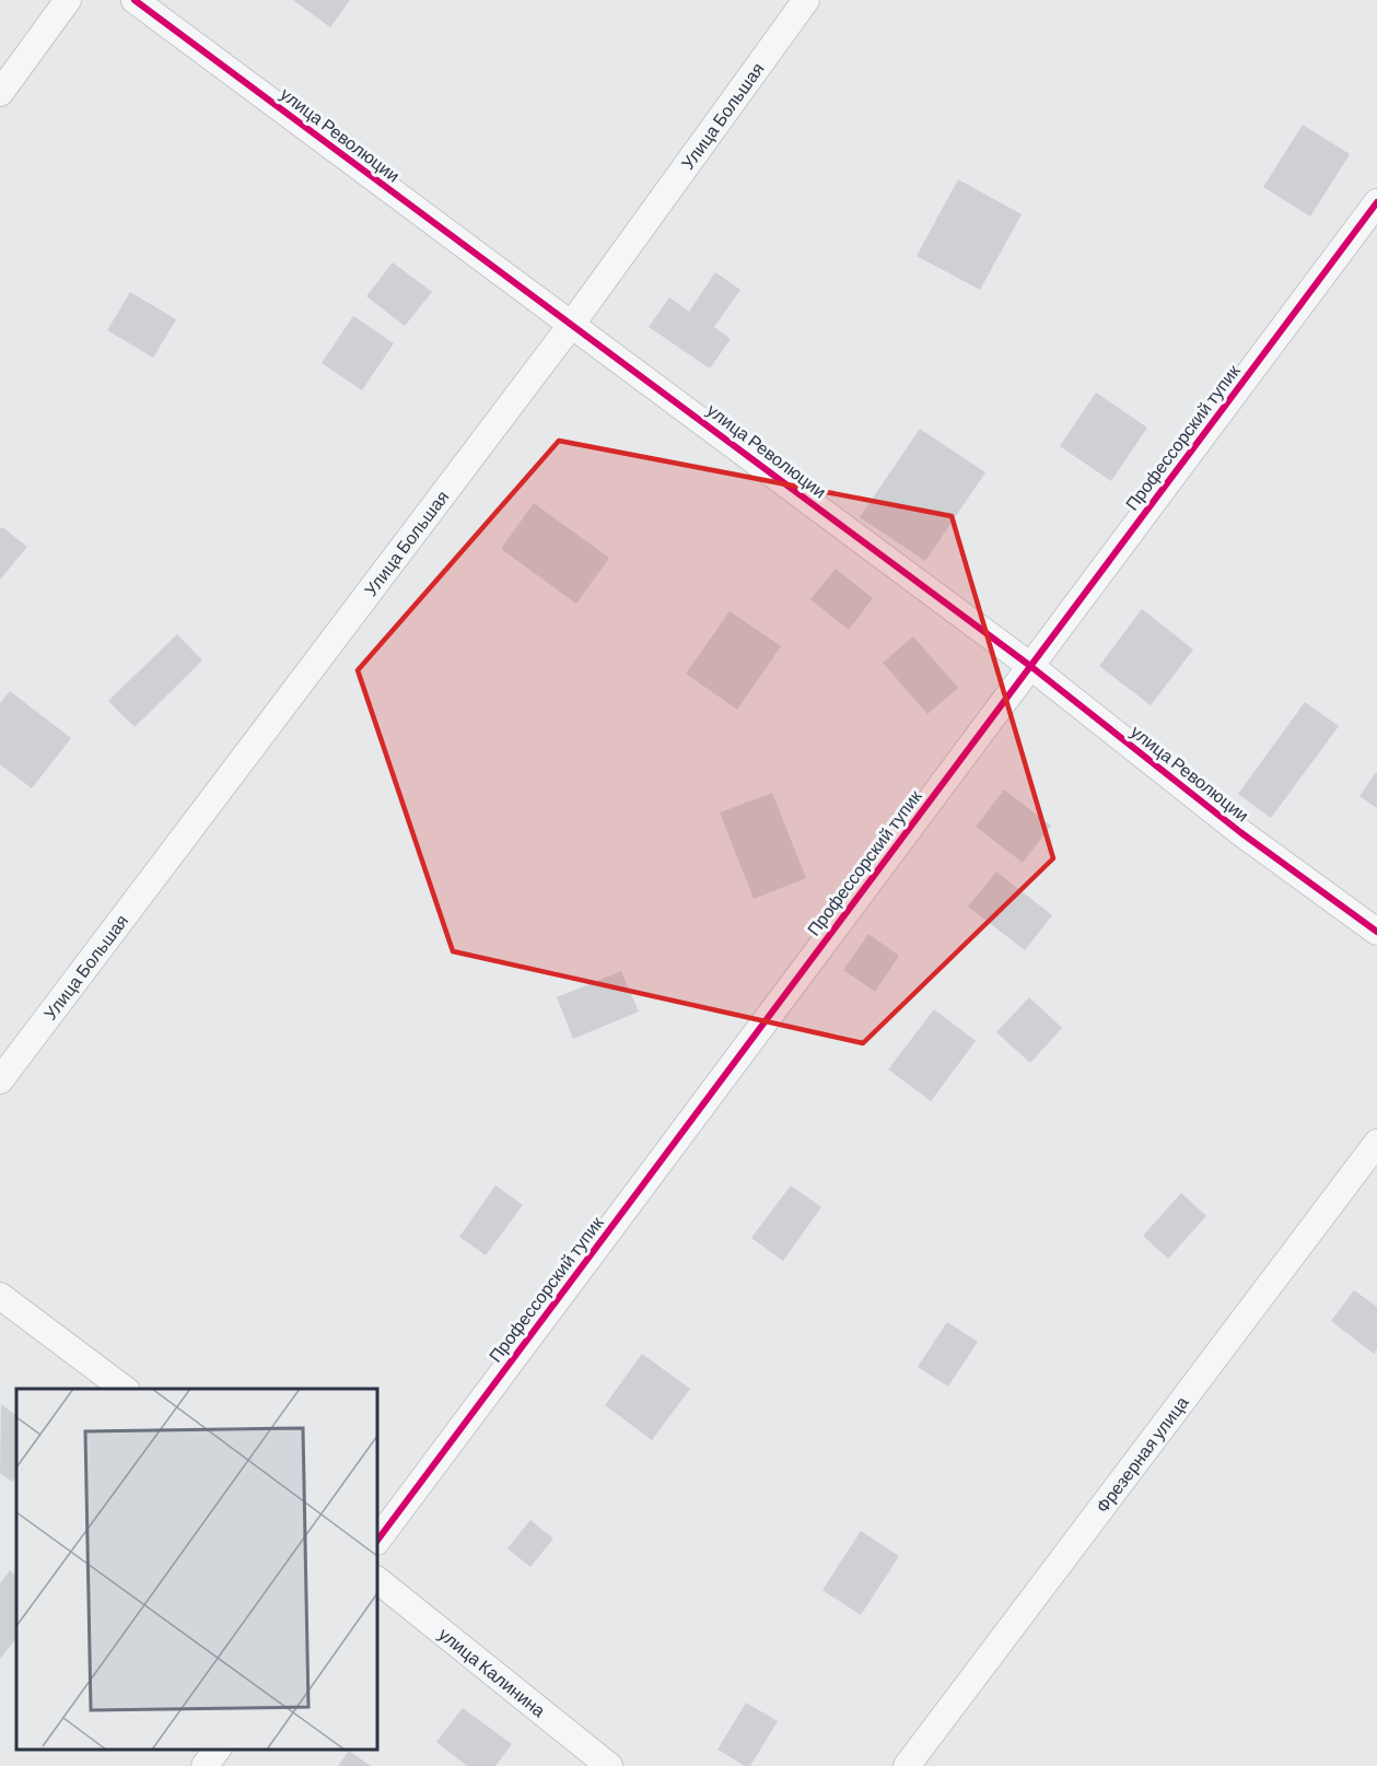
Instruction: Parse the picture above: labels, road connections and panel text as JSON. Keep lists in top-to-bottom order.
{
  "streets": {
    "street": [
      "Улица Большая",
      "улица Революции",
      "Профессорский тупик",
      "Фрезерная улица",
      "улица Калинина"
    ]
  },
  "crossings": [
    ["Улица Большая", "улица Революции"],
    ["улица Революции", "Профессорский тупик"]
  ]
}
